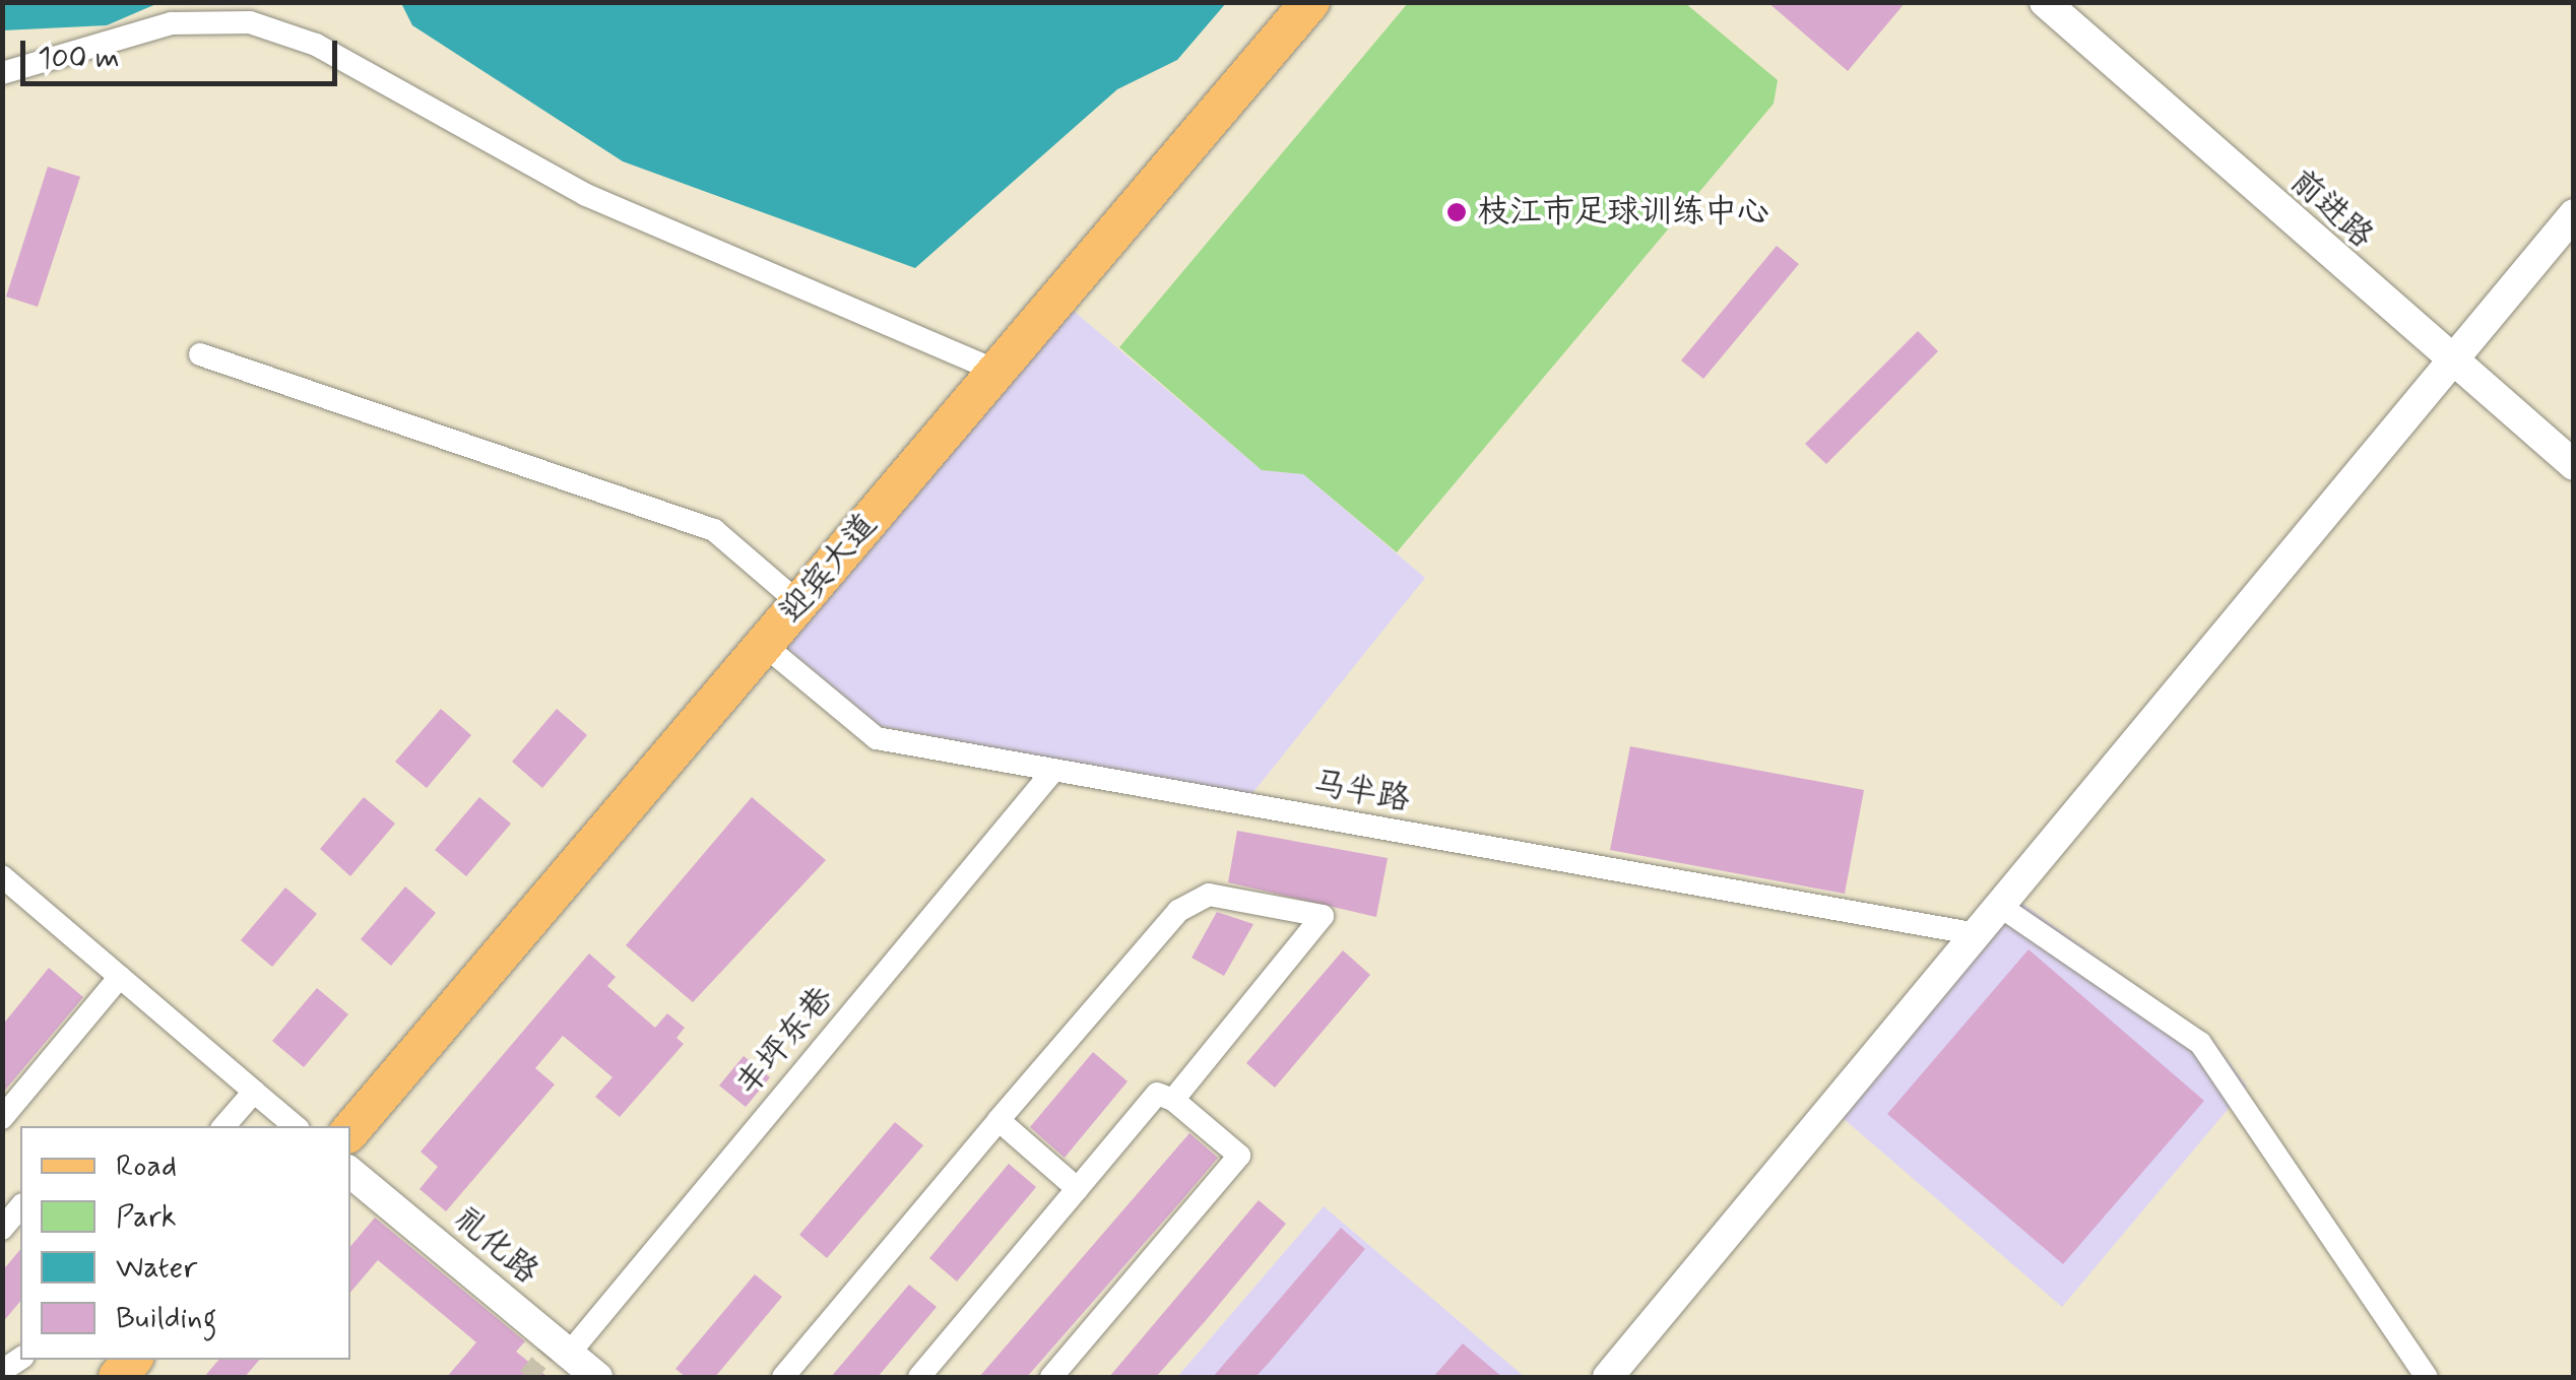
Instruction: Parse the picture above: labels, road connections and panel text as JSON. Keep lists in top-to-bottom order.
{
  "streets": {
    "main road": ["迎宾大道"],
    "street": [
      "前进路",
      "马半路",
      "丰坪东巷",
      "礼化路"
    ]
  },
  "crossings": [
    ["迎宾大道", "马半路"],
    ["马半路", "丰坪东巷"],
    ["丰坪东巷", "礼化路"]
  ],
  "places": ["枝江市足球训练中心"],
  "legend": [
    "Road",
    "Park",
    "Water",
    "Building"
  ],
  "scale_bar": "100 m"
}
